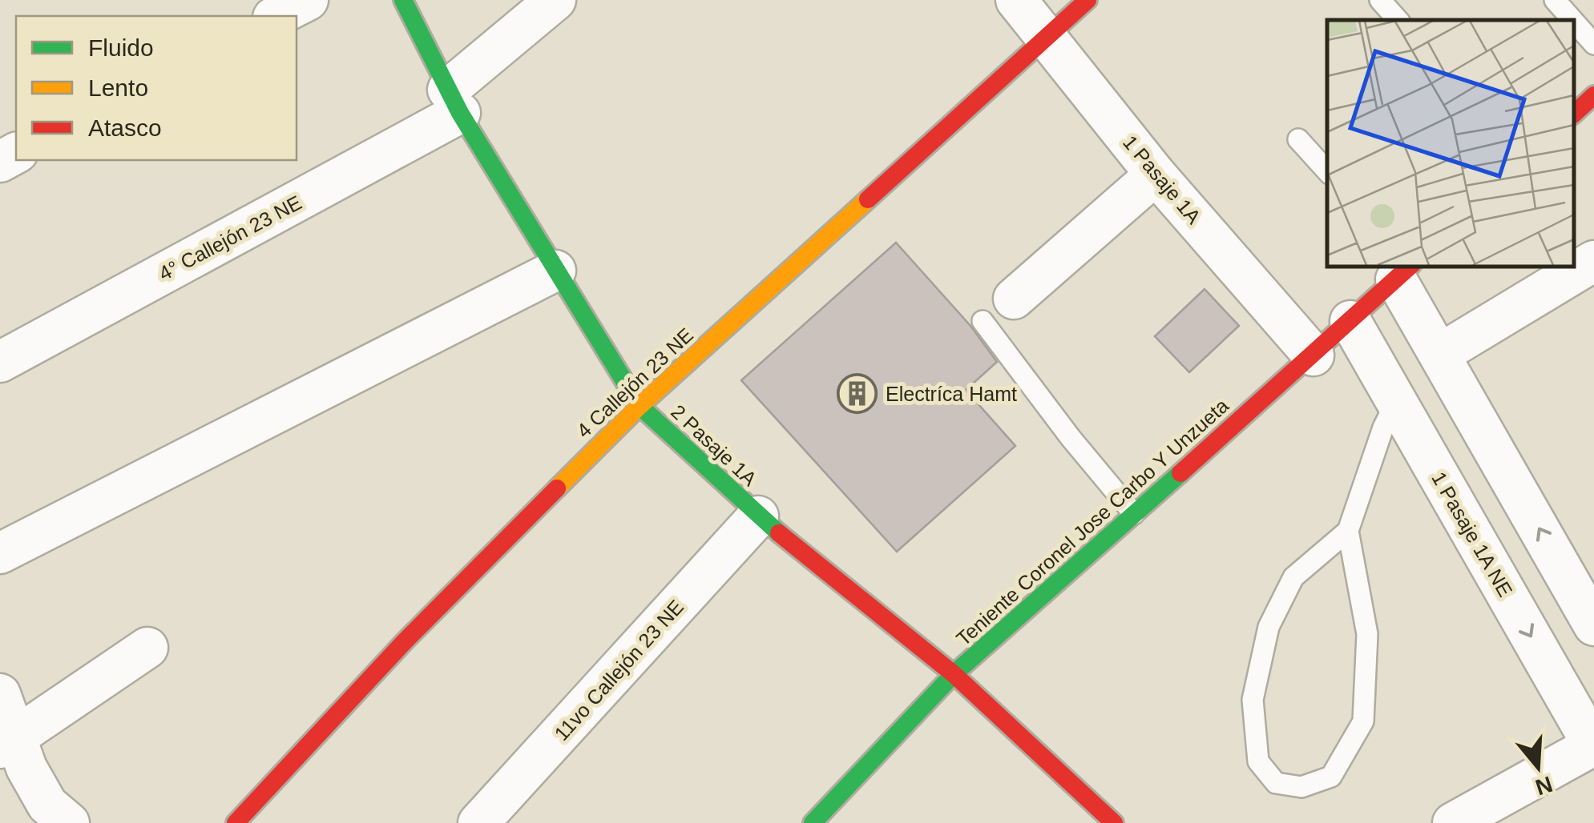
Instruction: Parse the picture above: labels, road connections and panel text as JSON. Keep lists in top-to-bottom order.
{
  "streets": {
    "street": [
      "1 Pasaje 1A",
      "4° Callejón 23 NE",
      "4 Callejón 23 NE",
      "2 Pasaje 1A",
      "Teniente Coronel Jose Carbo Y Unzueta",
      "1 Pasaje 1A NE",
      "11vo Callejón 23 NE"
    ]
  },
  "crossings": [
    ["1 Pasaje 1A", "4 Callejón 23 NE"],
    ["1 Pasaje 1A", "Teniente Coronel Jose Carbo Y Unzueta"],
    ["4° Callejón 23 NE", "2 Pasaje 1A"],
    ["4 Callejón 23 NE", "2 Pasaje 1A"],
    ["2 Pasaje 1A", "Teniente Coronel Jose Carbo Y Unzueta"],
    ["2 Pasaje 1A", "11vo Callejón 23 NE"],
    ["Teniente Coronel Jose Carbo Y Unzueta", "1 Pasaje 1A NE"]
  ],
  "places": {
    "building": ["Electríca Hamt"]
  },
  "legend": ["Fluido", "Lento", "Atasco"],
  "north": "bottom"
}
